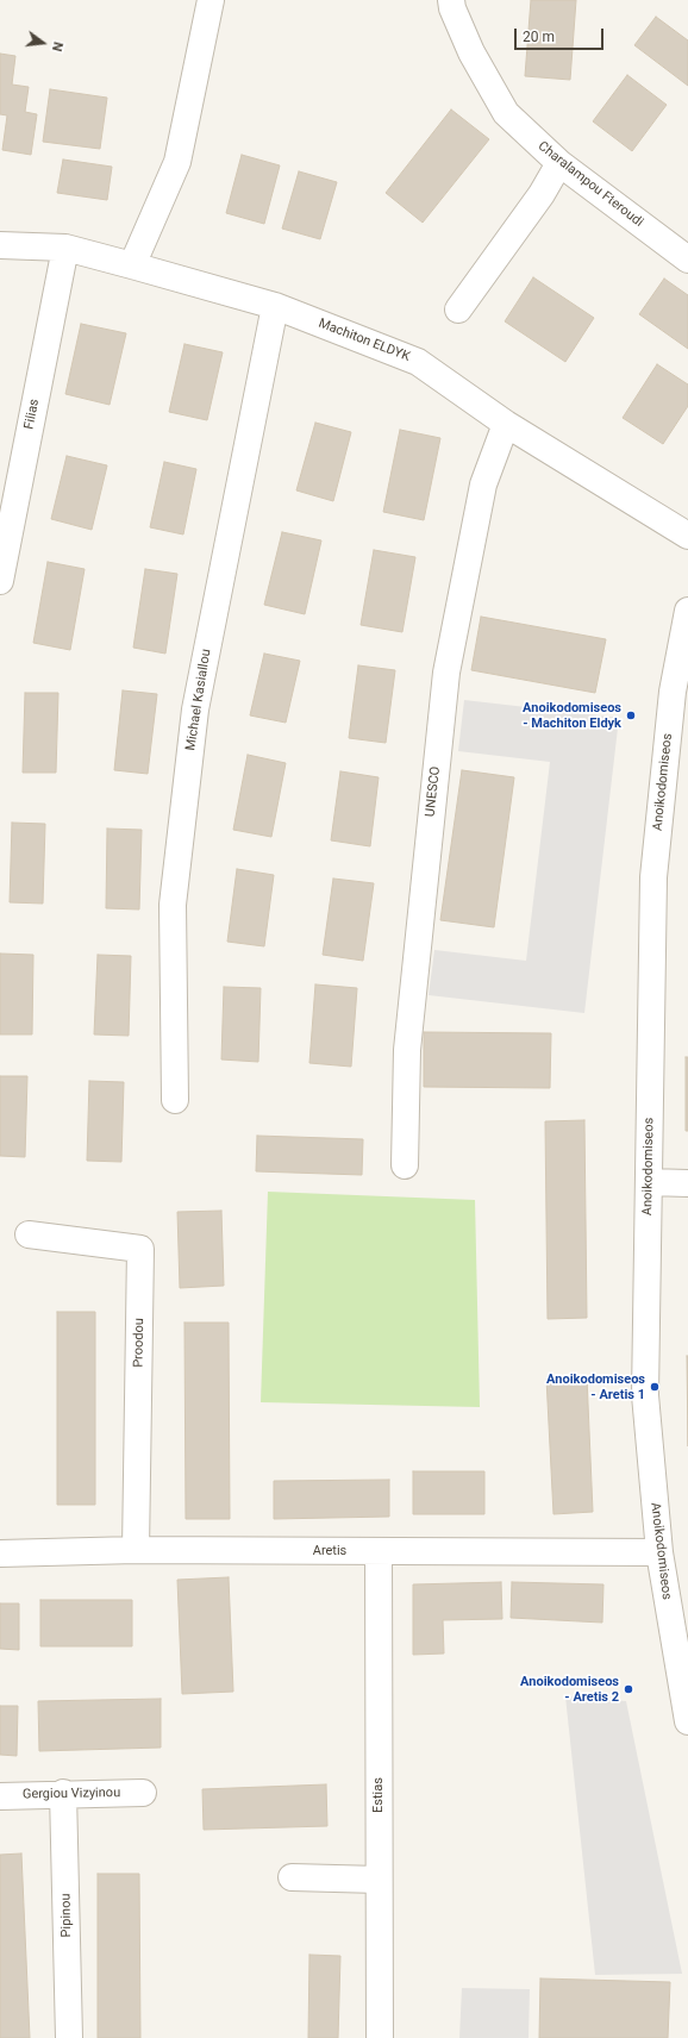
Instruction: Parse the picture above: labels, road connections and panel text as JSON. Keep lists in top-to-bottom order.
{
  "streets": {
    "street": [
      "Charalampou Fteroudi",
      "Machiton ELDYK",
      "Filias",
      "Michael Kasiallou",
      "Anoikodomiseos",
      "UNESCO",
      "Proodou",
      "Aretis",
      "Gergiou Vizyinou",
      "Estias",
      "Pipinou"
    ]
  },
  "crossings": [
    ["Machiton ELDYK", "Filias"],
    ["Machiton ELDYK", "Michael Kasiallou"],
    ["Machiton ELDYK", "UNESCO"],
    ["Anoikodomiseos", "Aretis"],
    ["Proodou", "Aretis"],
    ["Aretis", "Estias"],
    ["Gergiou Vizyinou", "Pipinou"]
  ],
  "places": ["Anoikodomiseos - Machiton Eldyk", "Anoikodomiseos - Aretis 1", "Anoikodomiseos - Aretis 2"],
  "scale_bar": "20 m",
  "north": "right"
}
